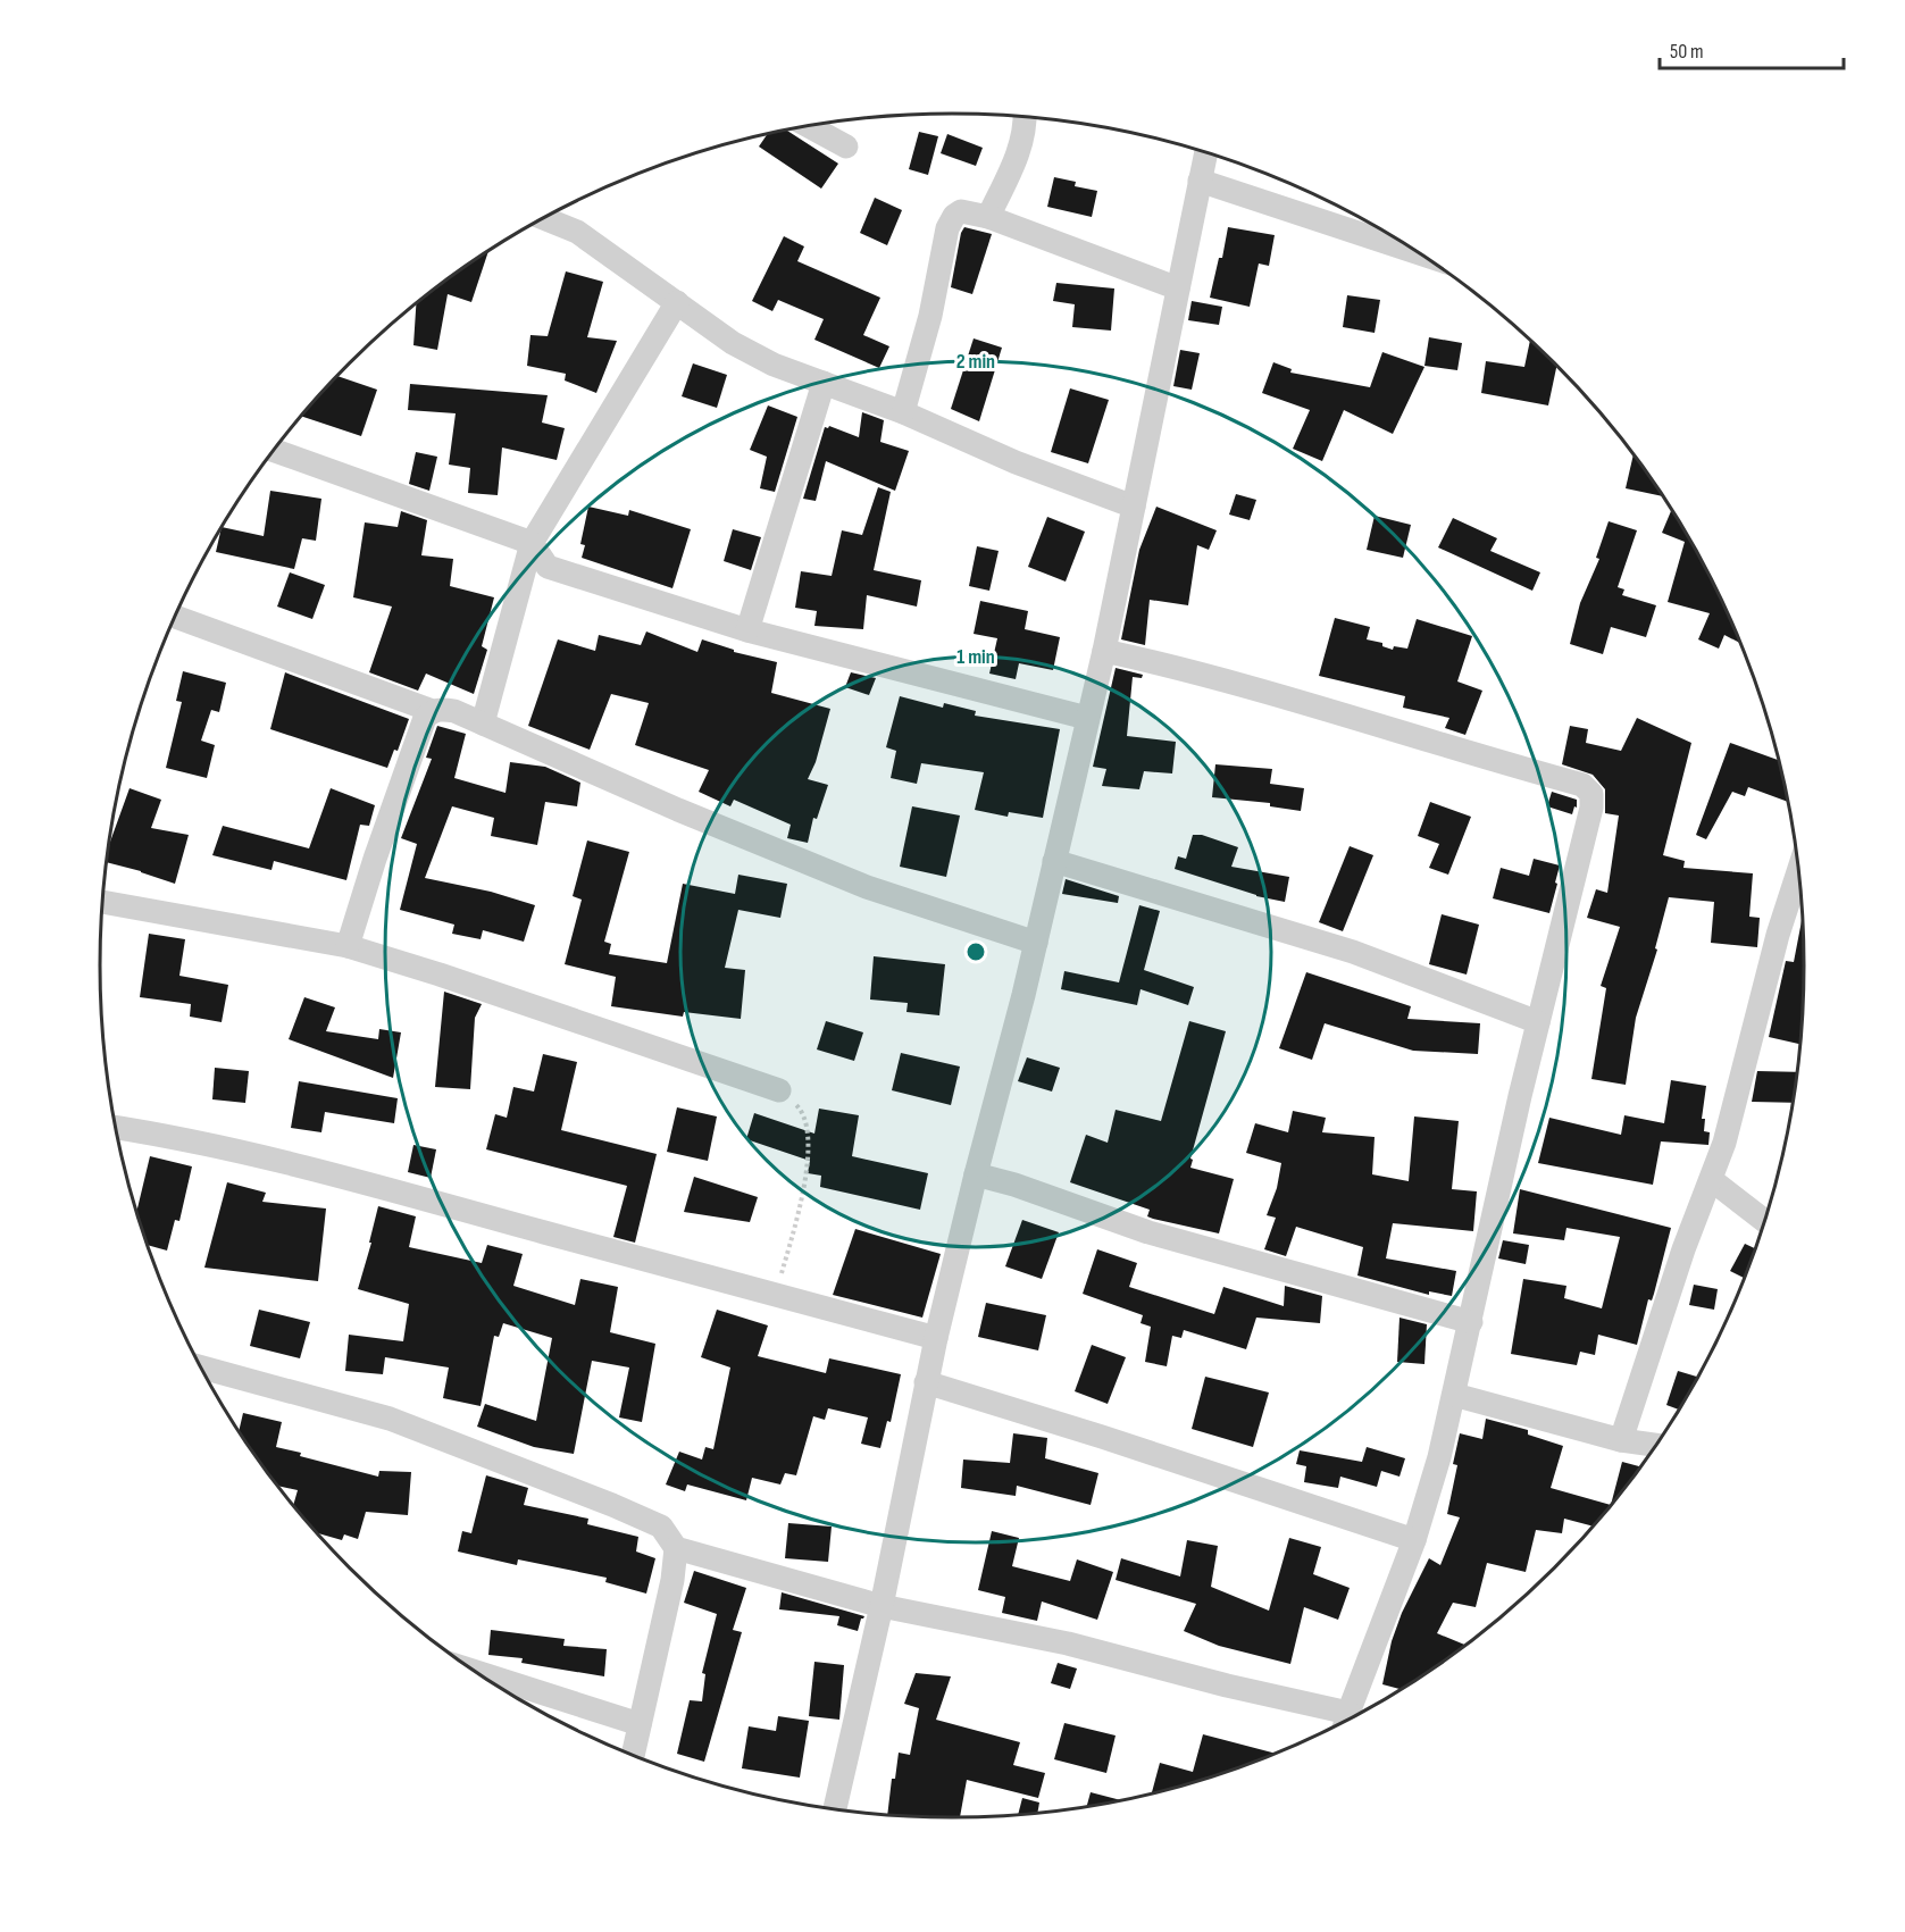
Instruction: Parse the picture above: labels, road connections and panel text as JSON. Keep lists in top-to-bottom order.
{
  "scale_bar": "50 m",
  "rings": ["2 min", "1 min"]
}
